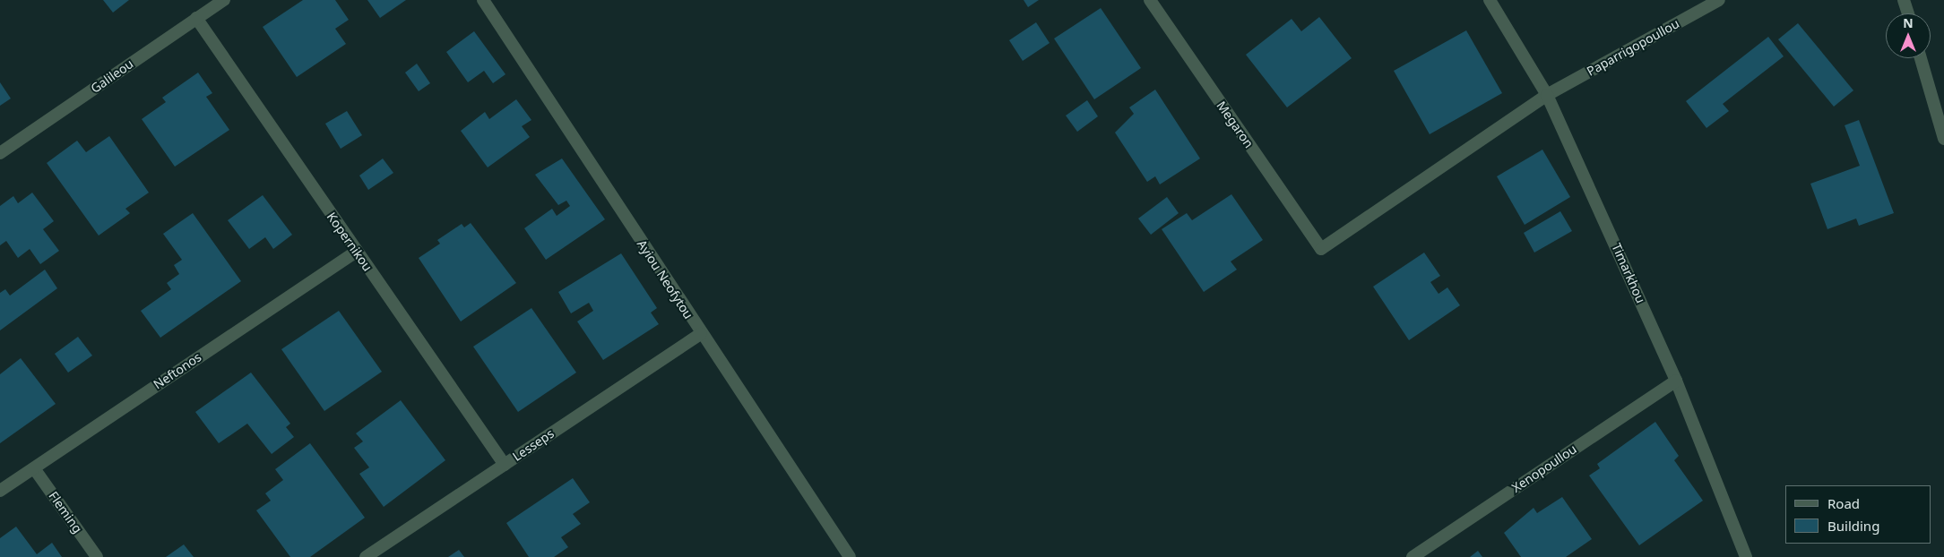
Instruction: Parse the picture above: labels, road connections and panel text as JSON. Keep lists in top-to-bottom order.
{
  "streets": {
    "street": [
      "Paparrigopoullou",
      "Galileou",
      "Megaron",
      "Kopernikou",
      "Timarkhou",
      "Ayiou Neofytou",
      "Neftonos",
      "Lesseps",
      "Xenopoullou",
      "Fleming"
    ]
  },
  "crossings": [
    ["Paparrigopoullou", "Megaron"],
    ["Paparrigopoullou", "Timarkhou"],
    ["Galileou", "Kopernikou"],
    ["Kopernikou", "Neftonos"],
    ["Kopernikou", "Lesseps"],
    ["Timarkhou", "Xenopoullou"],
    ["Ayiou Neofytou", "Lesseps"],
    ["Neftonos", "Fleming"]
  ],
  "legend": ["Road", "Building"],
  "north": "top"
}
